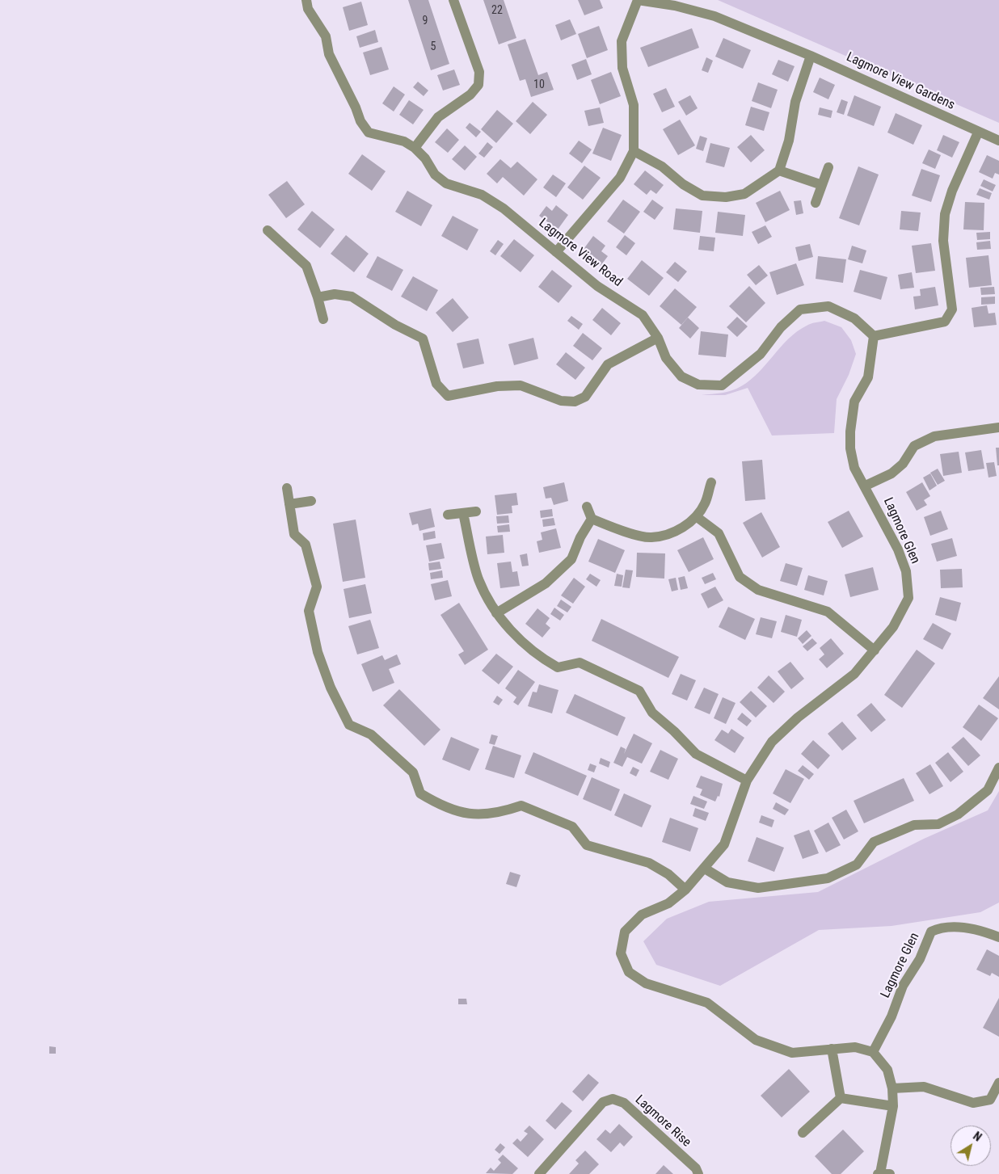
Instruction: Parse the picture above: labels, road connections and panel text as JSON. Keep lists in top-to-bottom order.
{
  "streets": {
    "street": [
      "Lagmore View Gardens",
      "Lagmore View Road",
      "Lagmore Glen",
      "Lagmore Rise"
    ]
  },
  "crossings": [
    ["Lagmore View Road", "Lagmore Glen"]
  ],
  "house_numbers": [
    "22",
    "9",
    "5",
    "10"
  ],
  "north": "top right"
}
